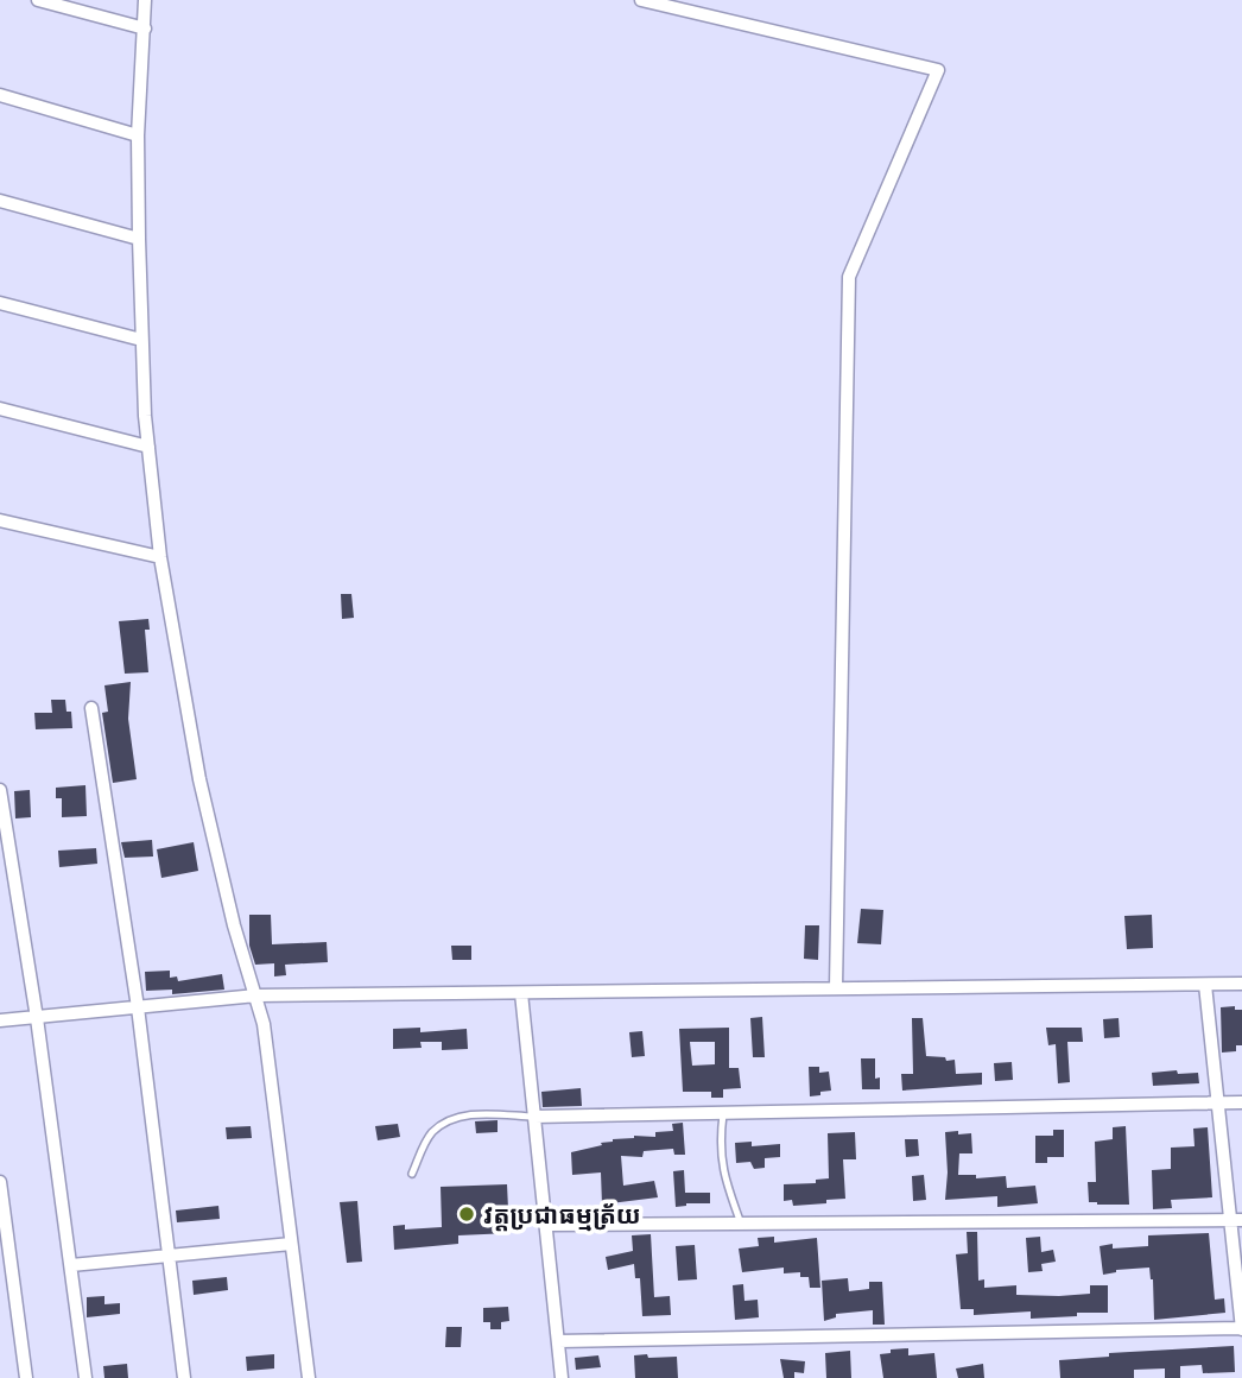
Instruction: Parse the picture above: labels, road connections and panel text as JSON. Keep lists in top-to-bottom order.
{
  "places": ["វត្តប្រជាធម្មត្រ័យ"]
}
